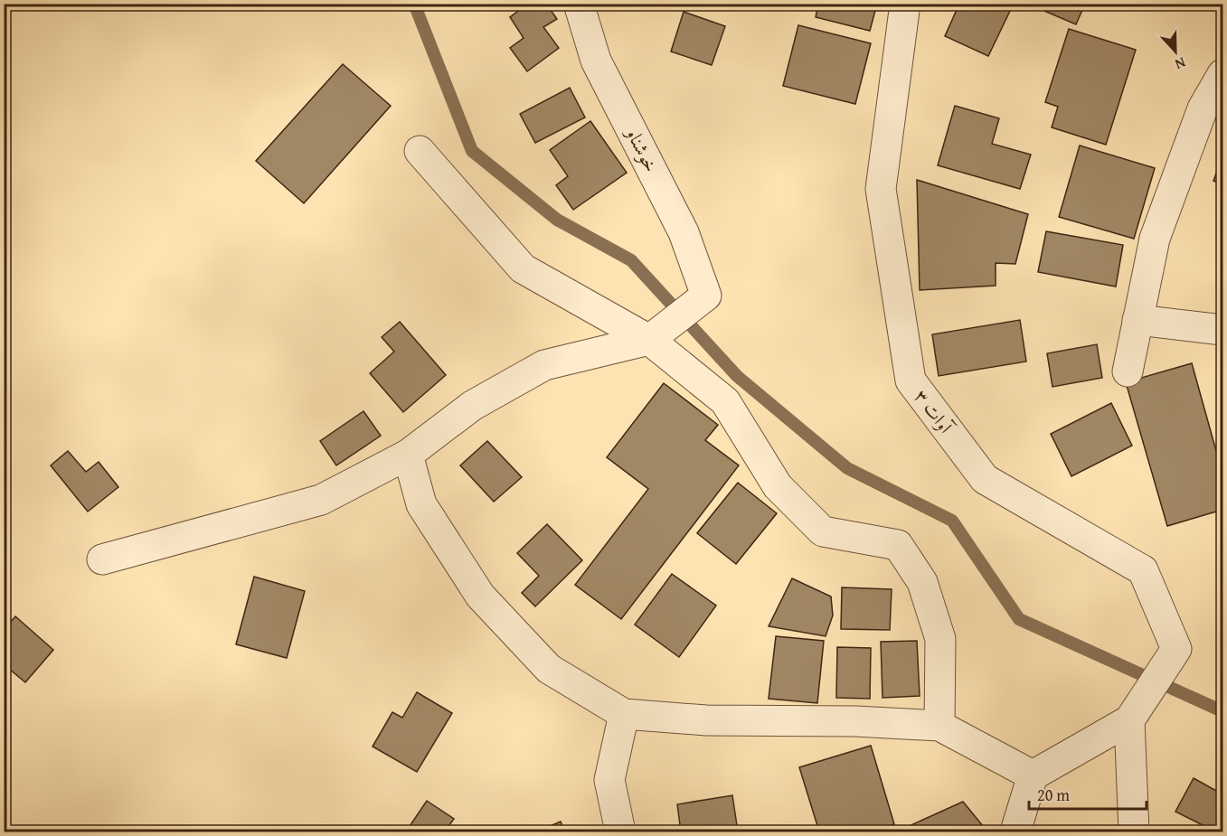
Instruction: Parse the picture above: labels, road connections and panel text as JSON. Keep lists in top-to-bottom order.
{
  "streets": {
    "street": ["خوشناو", "آوات ۳"]
  },
  "scale_bar": "20 m",
  "north": "bottom"
}
